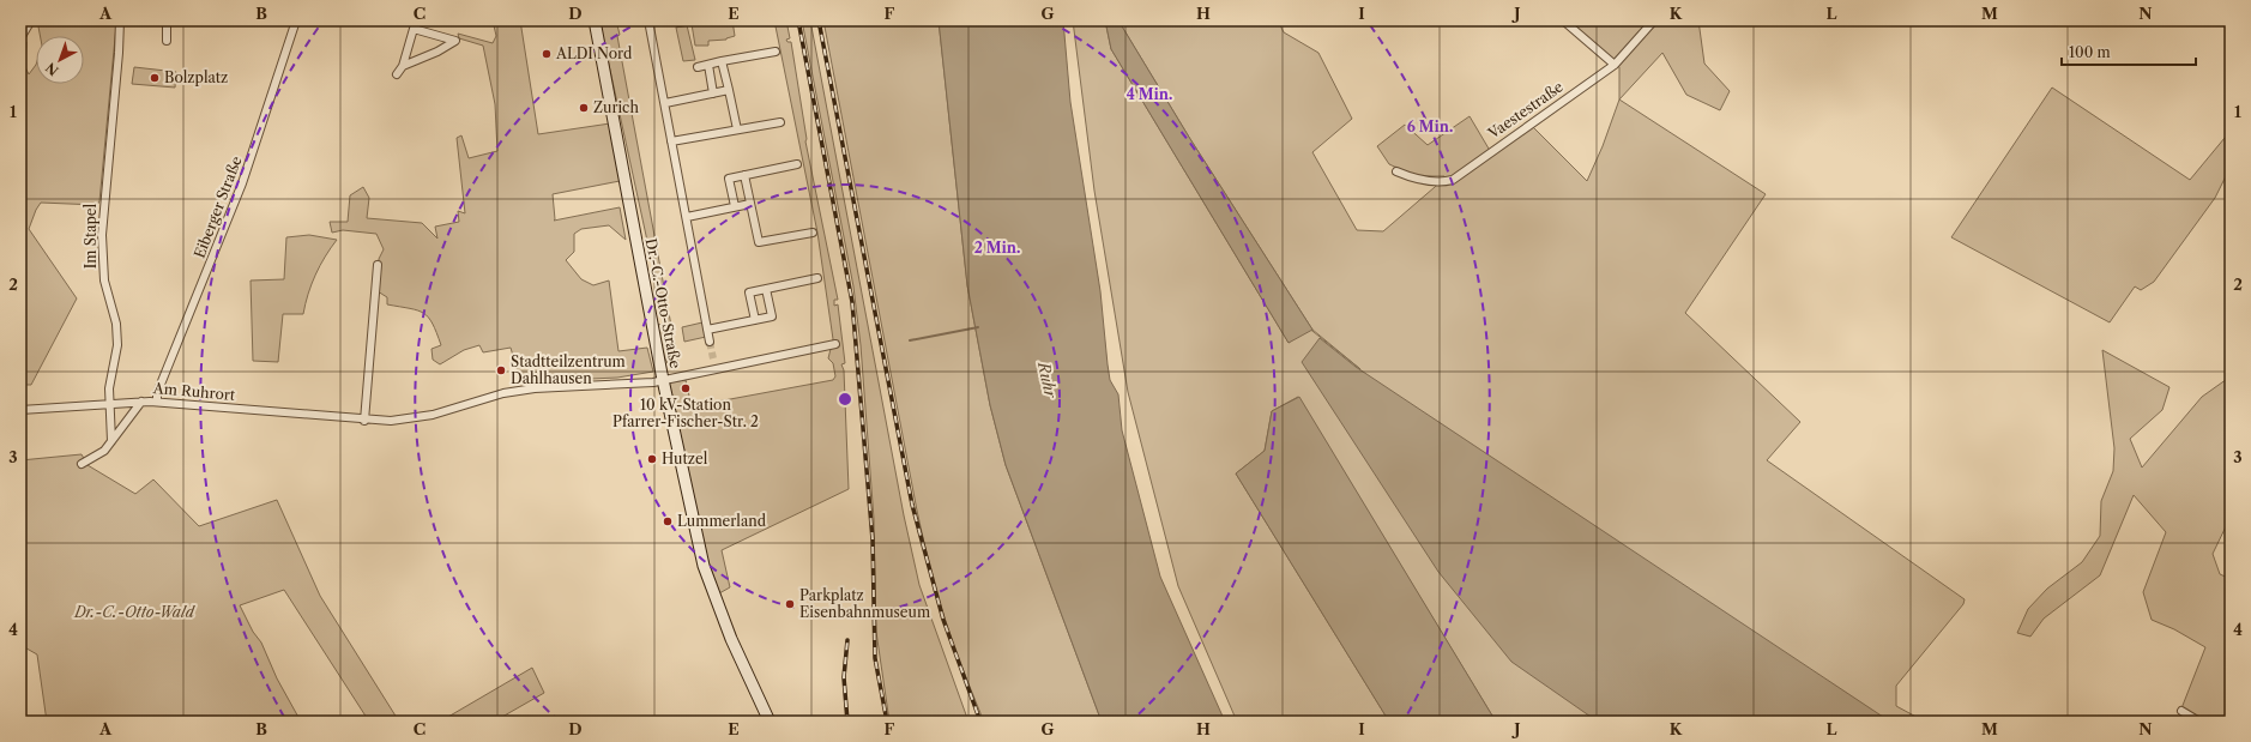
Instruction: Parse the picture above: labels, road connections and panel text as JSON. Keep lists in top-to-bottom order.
{
  "streets": {
    "street": [
      "Vaestestraße",
      "Eiberger Straße",
      "Im Stapel",
      "Dr.-C.-Otto-Straße",
      "Am Ruhrort"
    ]
  },
  "crossings": [
    ["Eiberger Straße", "Am Ruhrort"],
    ["Im Stapel", "Am Ruhrort"],
    ["Dr.-C.-Otto-Straße", "Am Ruhrort"]
  ],
  "water": ["Ruhr"],
  "parks": ["Dr.-C.-Otto-Wald"],
  "places": [
    "ALDI Nord",
    "Bolzplatz",
    "Zurich",
    "Stadtteilzentrum Dahlhausen",
    "10 kV-Station Pfarrer-Fischer-Str. 2",
    "Hutzel",
    "Lummerland",
    "Parkplatz Eisenbahnmuseum"
  ],
  "scale_bar": "100 m",
  "north": "bottom left",
  "grid": {
    "columns": [
      "A",
      "B",
      "C",
      "D",
      "E",
      "F",
      "G",
      "H",
      "I",
      "J",
      "K",
      "L",
      "M",
      "N"
    ],
    "rows": [
      "1",
      "2",
      "3",
      "4"
    ]
  },
  "rings": ["4 Min.", "6 Min.", "2 Min."]
}
